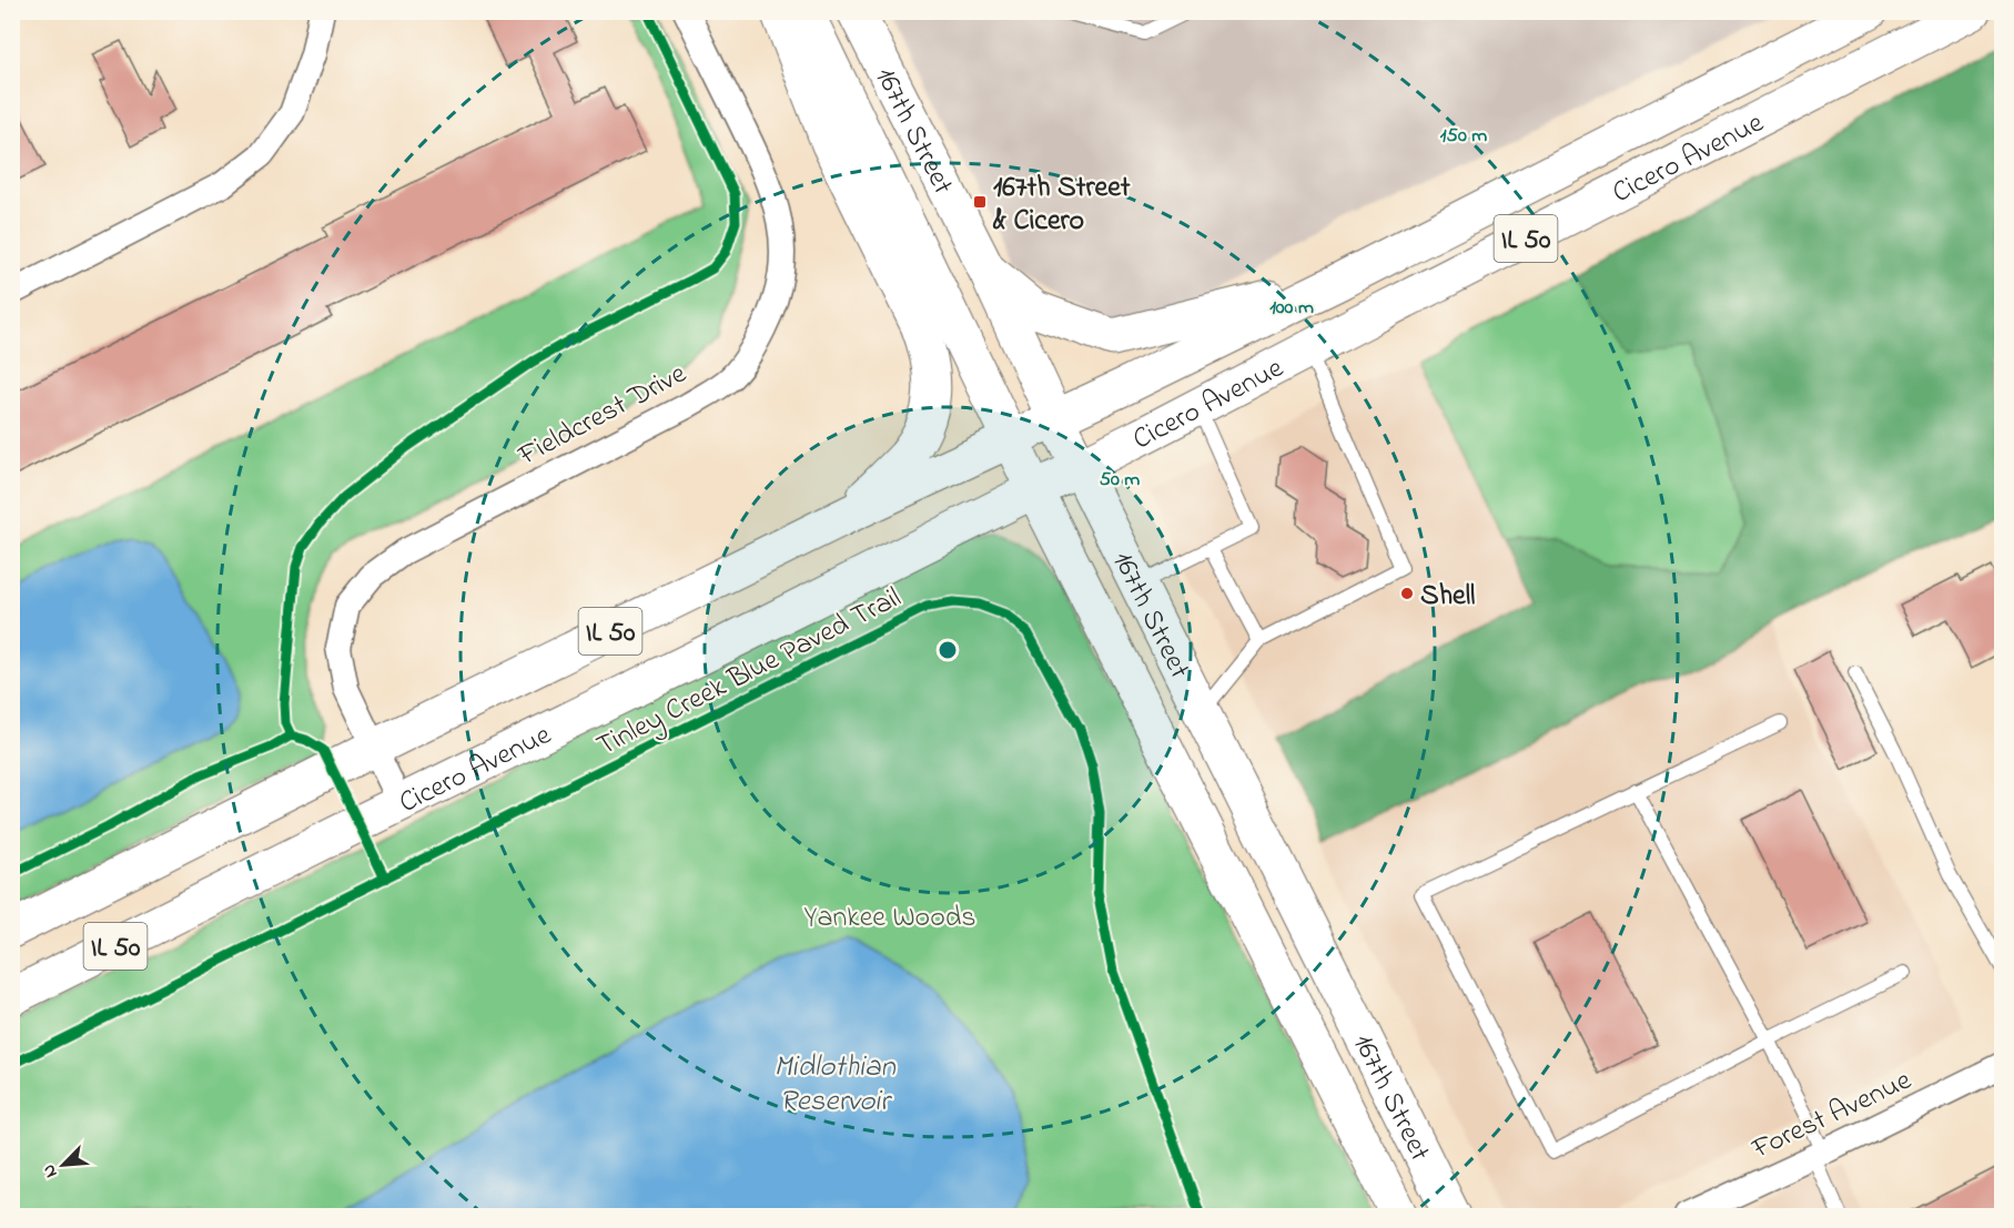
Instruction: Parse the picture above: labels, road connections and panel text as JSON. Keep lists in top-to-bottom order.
{
  "streets": {
    "main road": ["167th Street", "Cicero Avenue", "IL 50"],
    "street": ["Fieldcrest Drive", "Forest Avenue"],
    "cycle path": ["Tinley Creek Blue Paved Trail"]
  },
  "crossings": [
    ["167th Street", "Cicero Avenue"],
    ["Cicero Avenue", "Fieldcrest Drive"]
  ],
  "water": ["Midlothian Reservoir"],
  "parks": ["Yankee Woods"],
  "places": {
    "transit": ["167th Street & Cicero"],
    "other": ["Shell"]
  },
  "north": "bottom left",
  "rings": ["150 m", "100 m", "50 m"]
}
